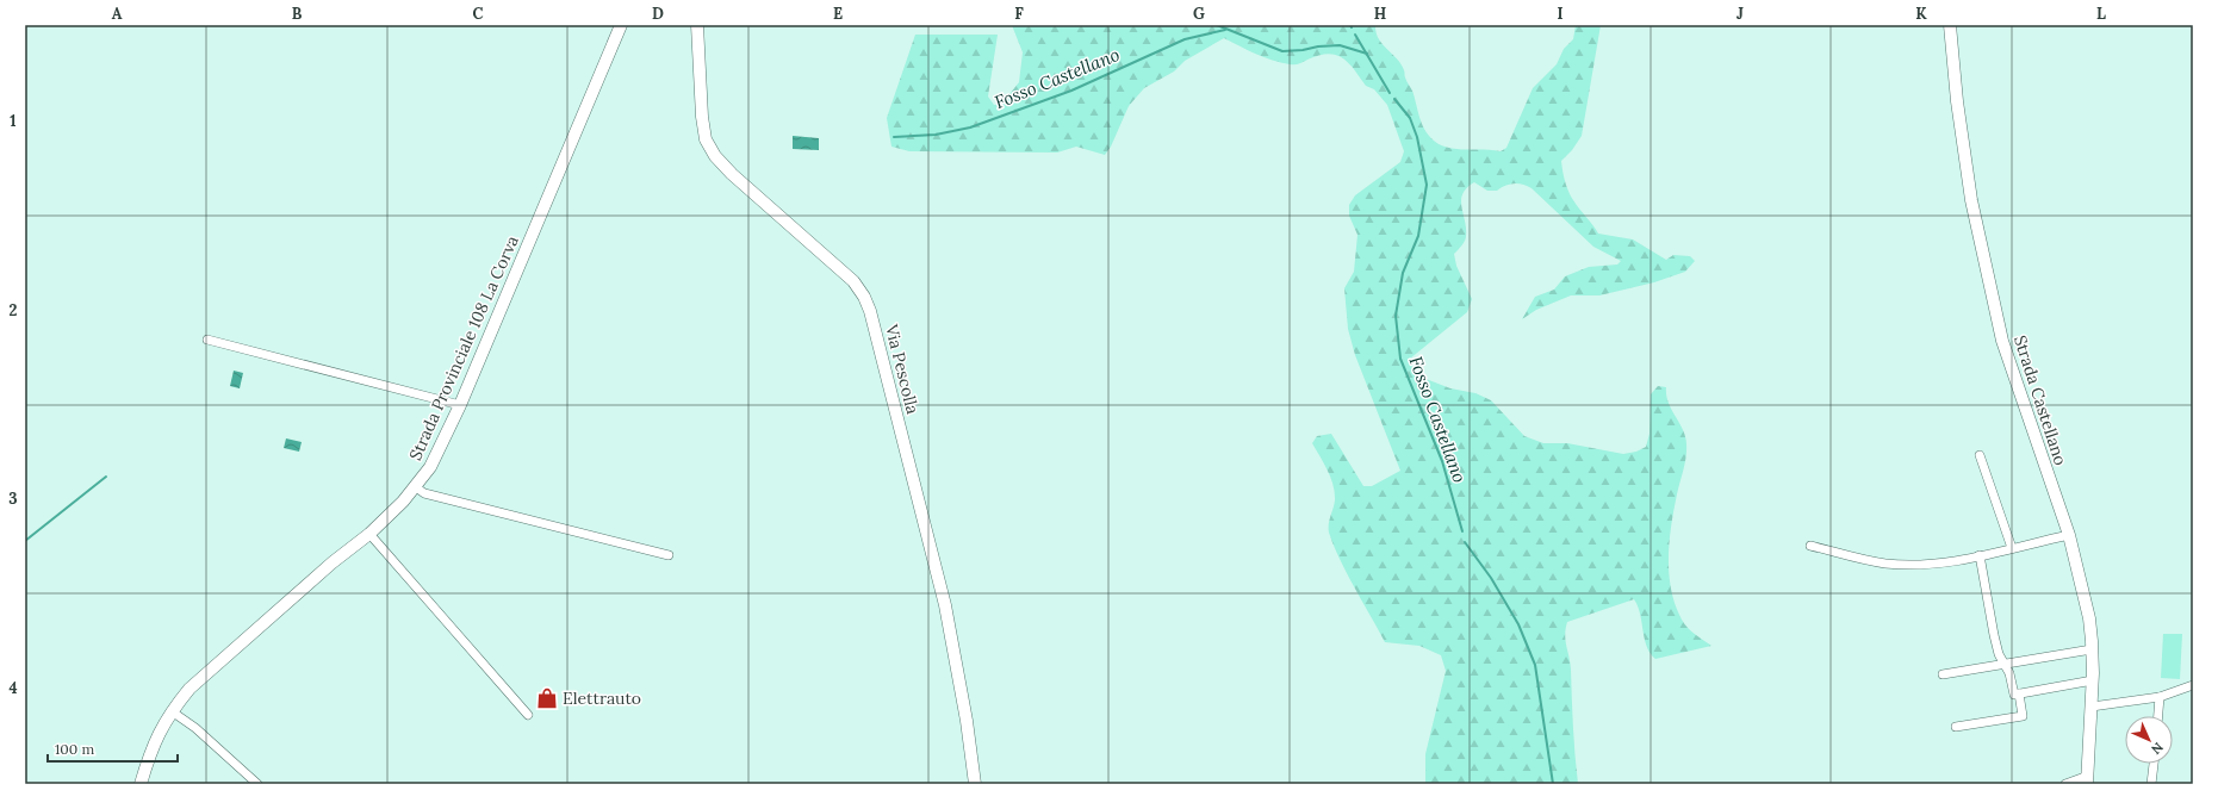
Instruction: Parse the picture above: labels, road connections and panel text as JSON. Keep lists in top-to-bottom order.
{
  "streets": {
    "street": ["Strada Provinciale 108 La Corva", "Via Pescolla", "Strada Castellano"]
  },
  "water": ["Fosso Castellano"],
  "places": {
    "shop": ["Elettrauto"]
  },
  "scale_bar": "100 m",
  "north": "bottom right",
  "grid": {
    "columns": [
      "A",
      "B",
      "C",
      "D",
      "E",
      "F",
      "G",
      "H",
      "I",
      "J",
      "K",
      "L"
    ],
    "rows": [
      "1",
      "2",
      "3",
      "4"
    ]
  }
}
